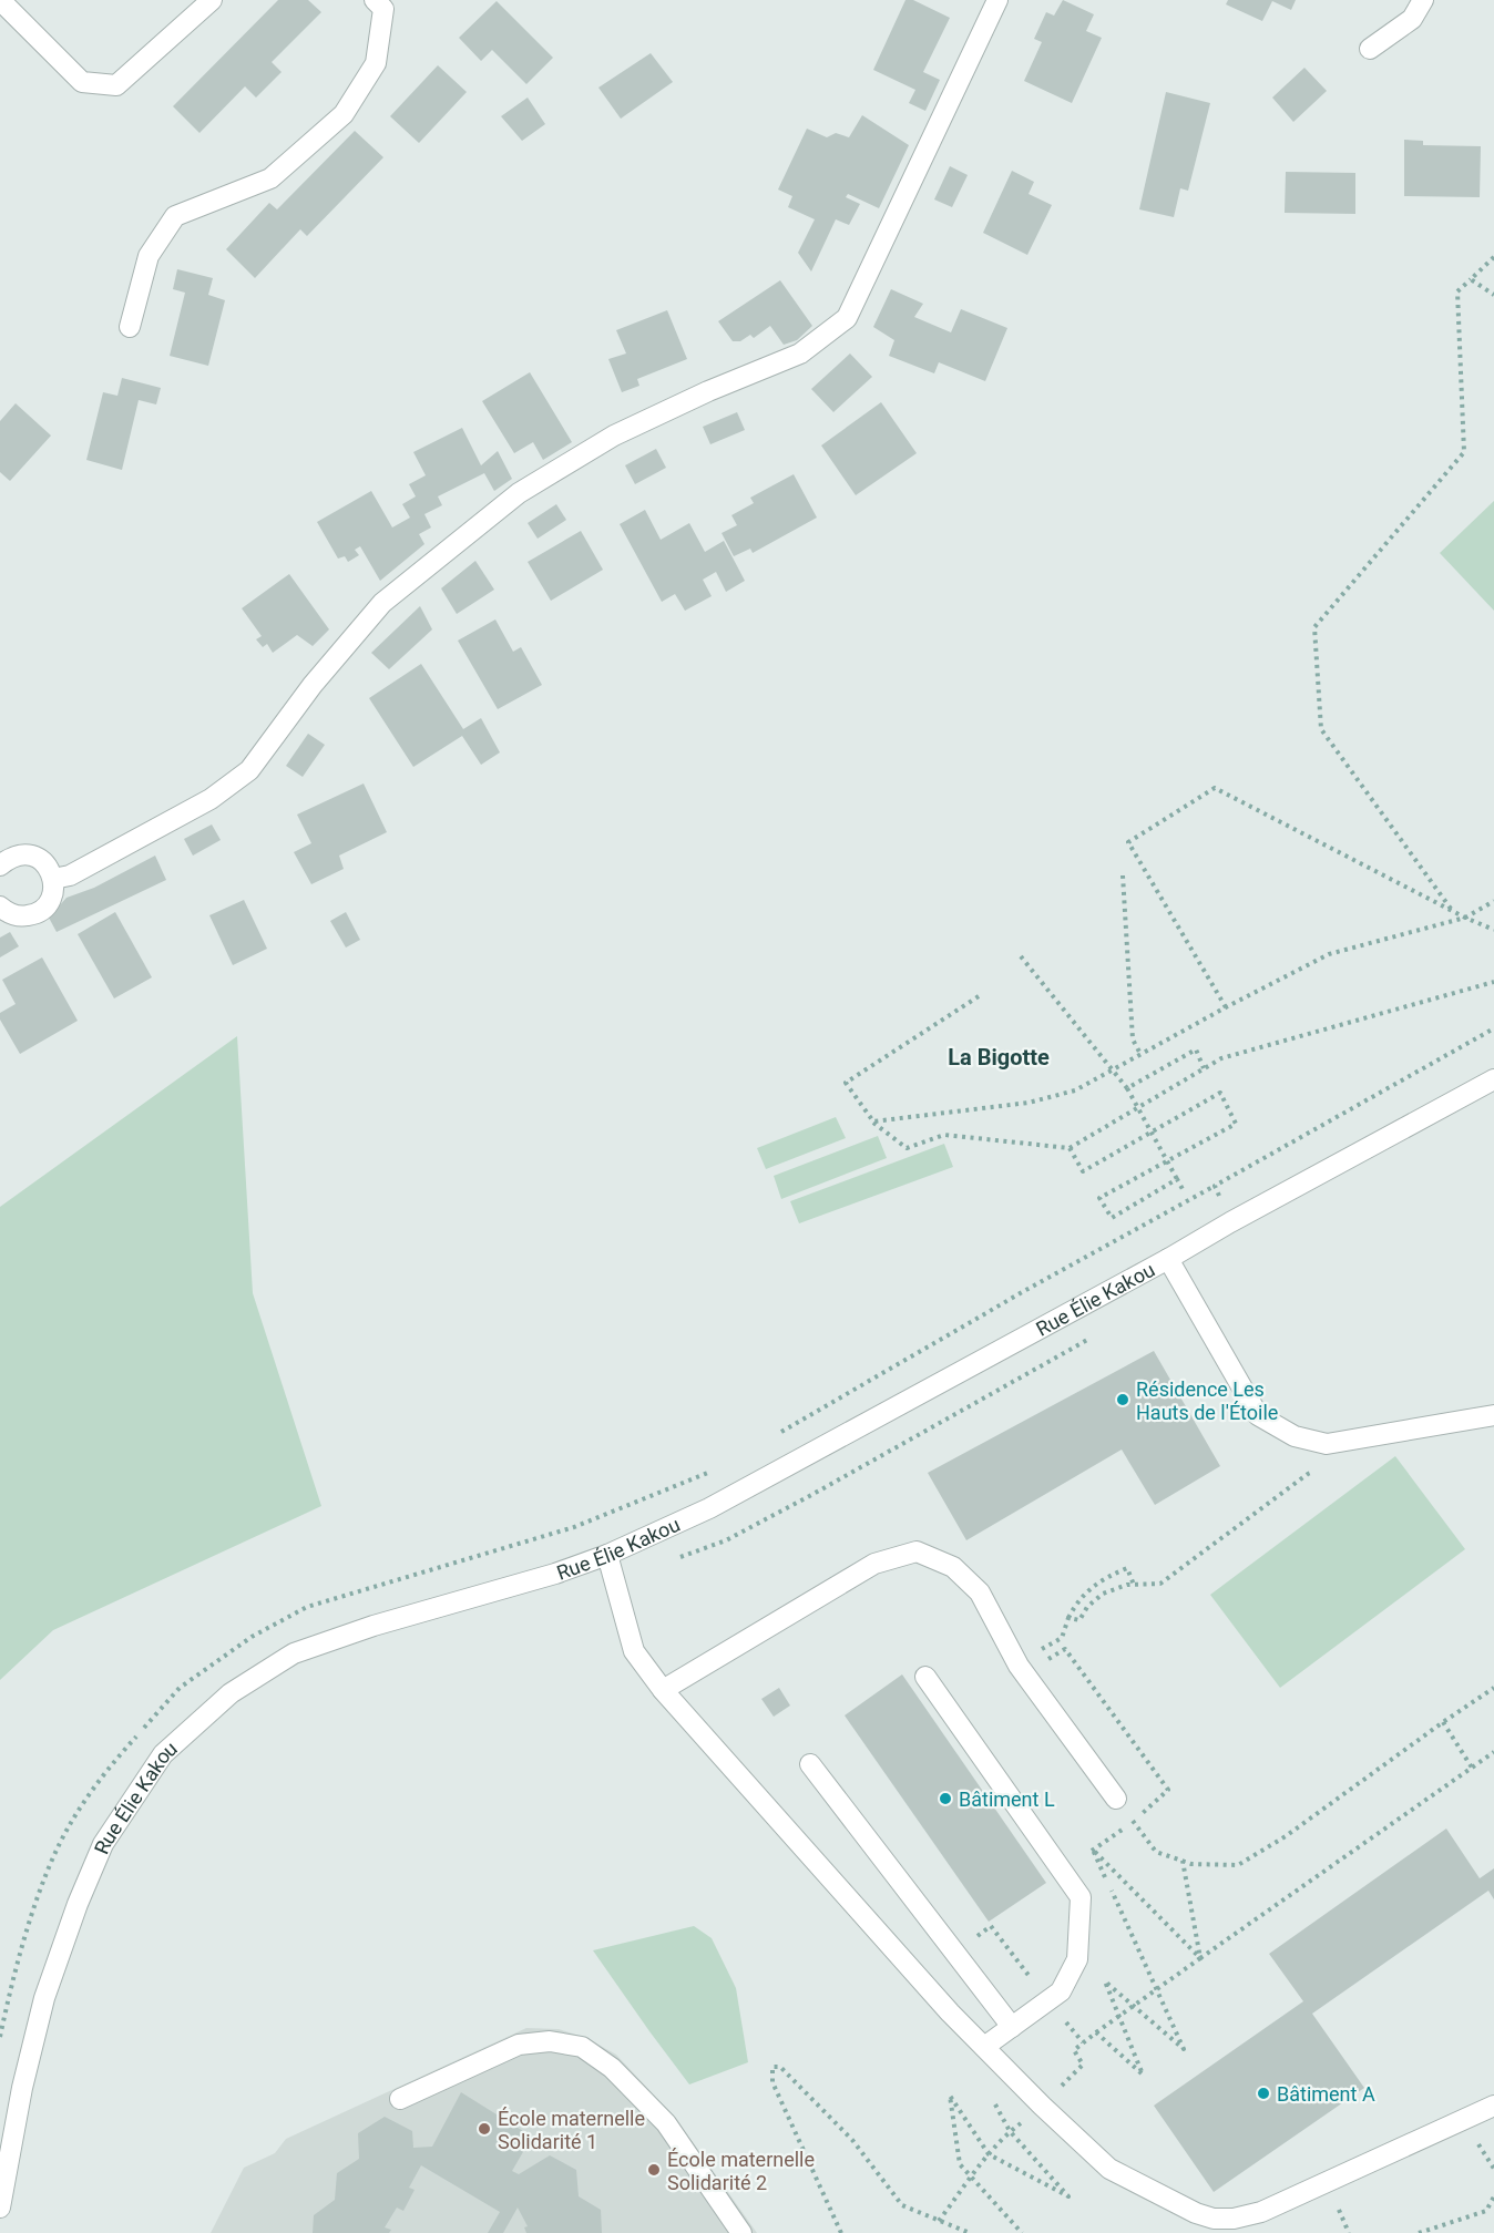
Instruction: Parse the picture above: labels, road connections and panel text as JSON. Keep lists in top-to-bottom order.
{
  "streets": {
    "street": ["Rue Élie Kakou"]
  },
  "districts": ["La Bigotte"],
  "places": [
    "Résidence Les Hauts de l'Étoile",
    "Bâtiment L",
    "Bâtiment A",
    "École maternelle Solidarité 1",
    "École maternelle Solidarité 2"
  ]
}
